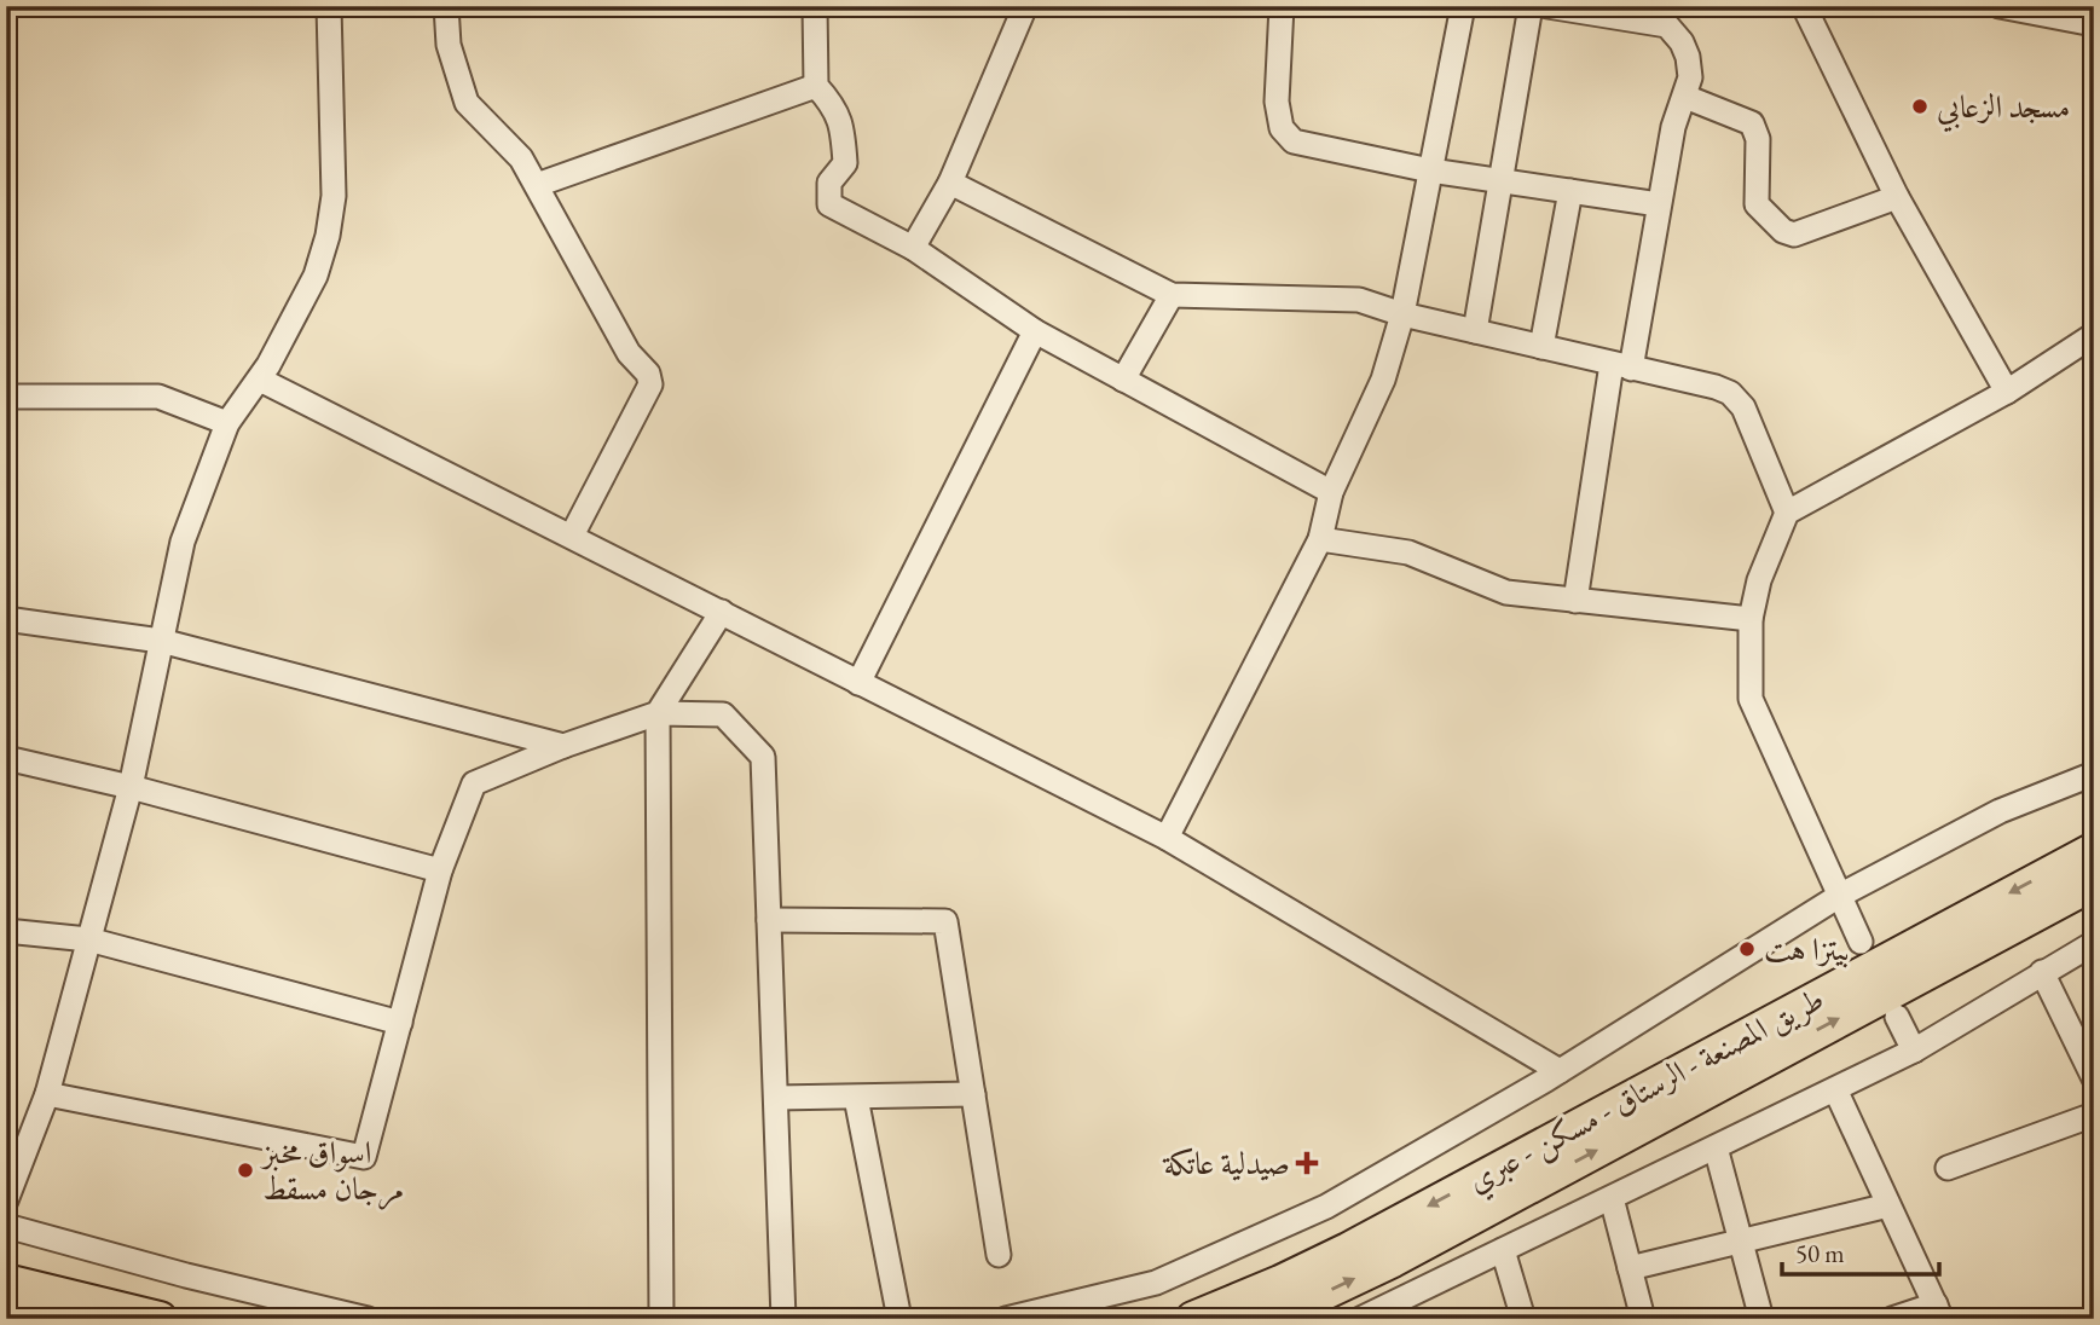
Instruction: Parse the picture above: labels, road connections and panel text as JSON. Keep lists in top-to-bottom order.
{
  "streets": {
    "highway": ["طريق المصنعة - الرستاق - مسكن - عبري"]
  },
  "places": {
    "other": ["مسجد الزعابي", "بيتزا هت", "اسواق مخبز مرجان مسقط"],
    "health": ["صيدلية عاتكة"]
  },
  "scale_bar": "50 m"
}
